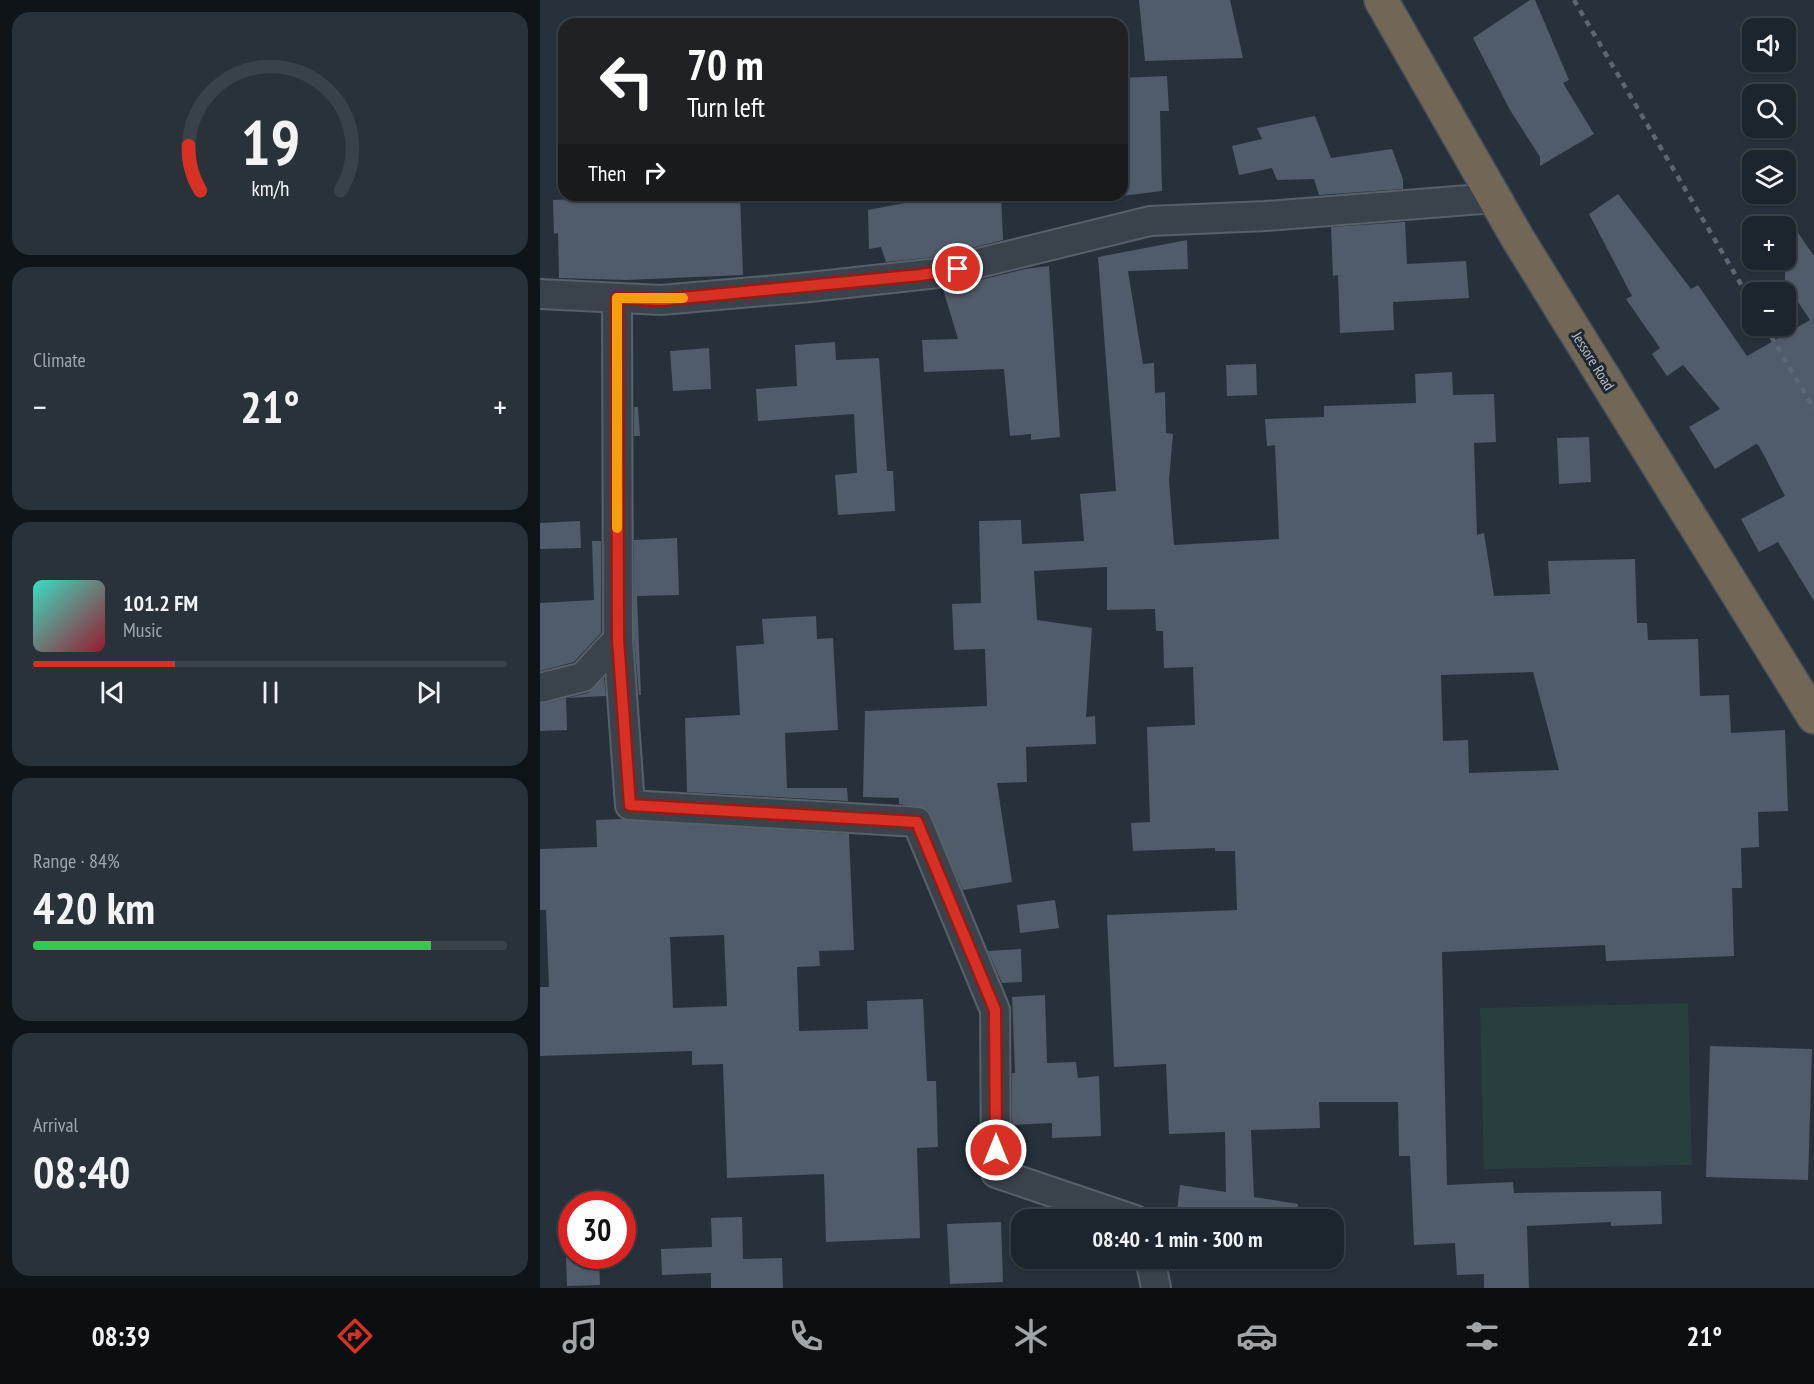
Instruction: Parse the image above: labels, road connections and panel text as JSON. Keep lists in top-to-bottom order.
{
  "streets": {
    "highway": ["Jessore Road"]
  },
  "page": {
    "map_buttons": ["+", "−"],
    "turn": ["70 m", "Turn left"],
    "then": "Then",
    "tile": [
      "Climate",
      ["Range · 84%", "420 km"],
      ["Arrival", "08:40"]
    ],
    "heat": ["−", "21°", "+"],
    "song": ["101.2 FM", "Music"],
    "limit": "30",
    "trip": "08:40 · 1 min · 300 m",
    "tabs": ["08:39", "21°"],
    "gauge": ["19", "km/h"]
  }
}
